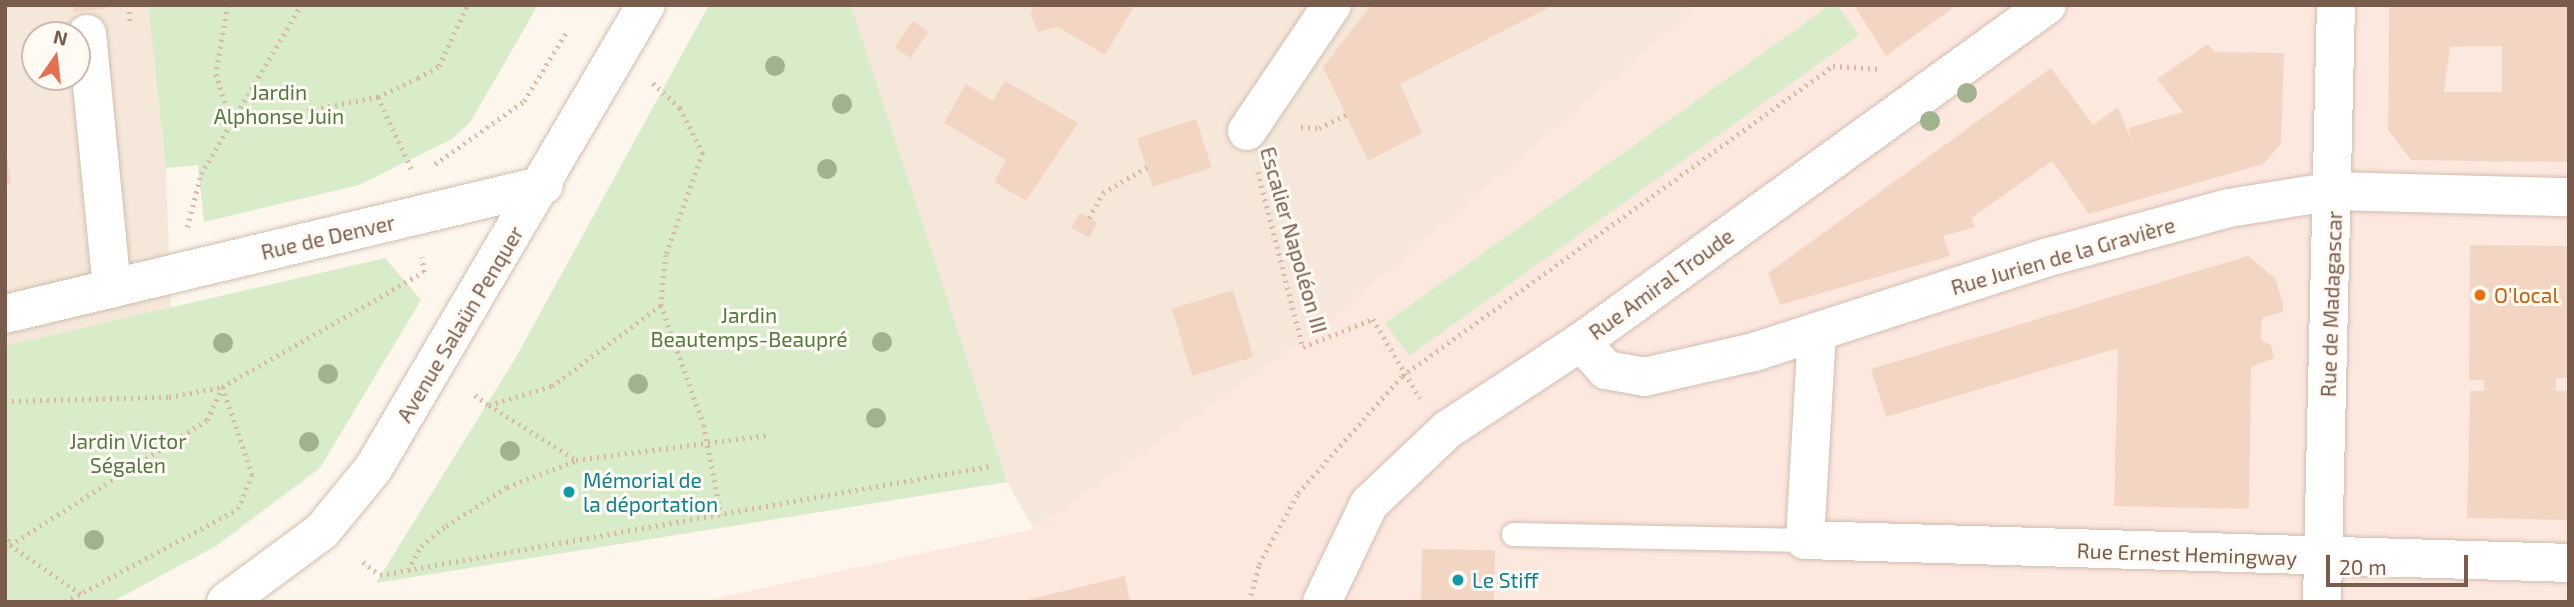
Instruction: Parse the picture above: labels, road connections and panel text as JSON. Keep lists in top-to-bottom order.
{
  "streets": {
    "street": [
      "Rue de Denver",
      "Rue Jurien de la Gravière",
      "Rue Amiral Troude",
      "Rue de Madagascar",
      "Avenue Salaün Penquer",
      "Rue Ernest Hemingway"
    ],
    "path": ["Escalier Napoléon III"]
  },
  "crossings": [
    ["Rue de Denver", "Avenue Salaün Penquer"],
    ["Rue Jurien de la Gravière", "Rue Amiral Troude"],
    ["Rue Jurien de la Gravière", "Rue de Madagascar"],
    ["Rue de Madagascar", "Rue Ernest Hemingway"]
  ],
  "parks": ["Jardin Alphonse Juin", "Jardin Beautemps-Beaupré", "Jardin Victor Ségalen"],
  "places": ["O'local", "Mémorial de la déportation", "Le Stiff"],
  "scale_bar": "20 m",
  "north": "top"
}
